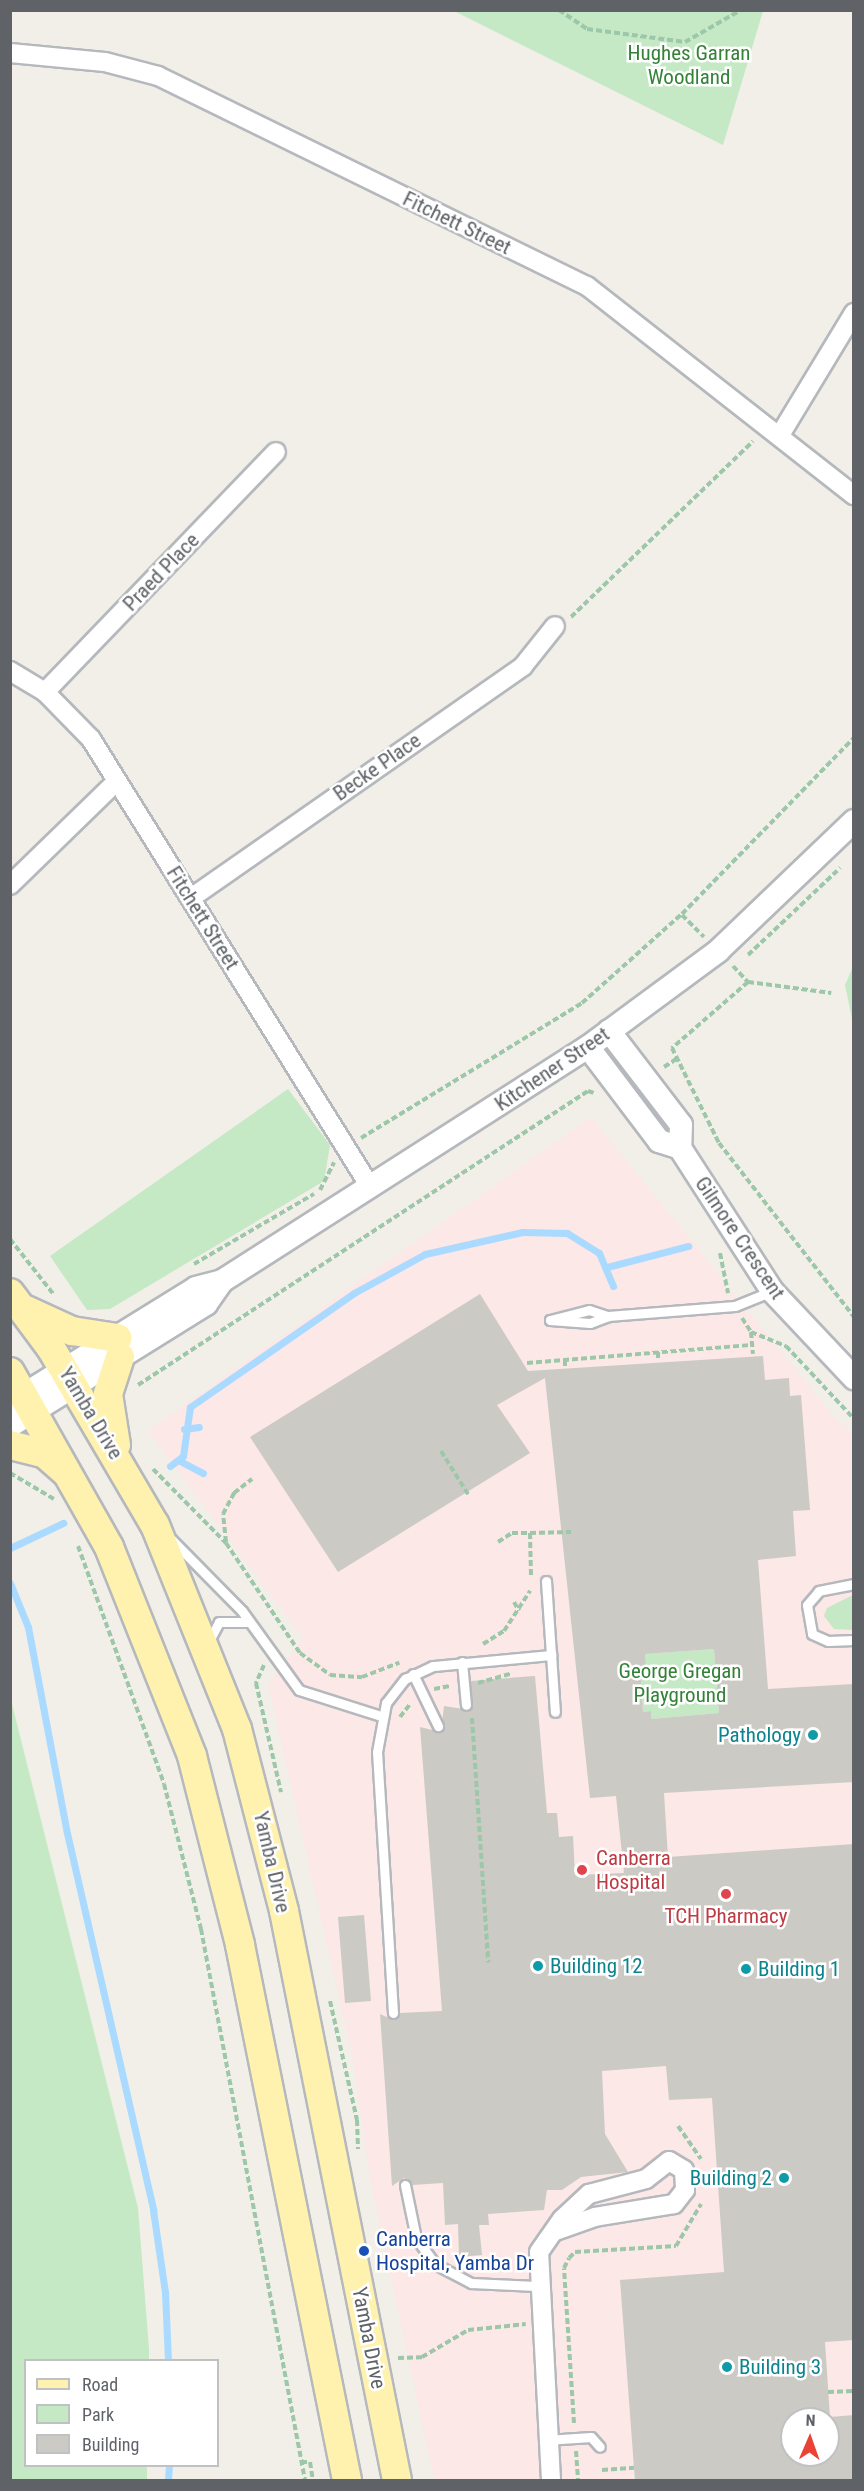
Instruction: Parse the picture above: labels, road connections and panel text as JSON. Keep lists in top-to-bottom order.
{
  "streets": {
    "main road": ["Yamba Drive"],
    "street": [
      "Fitchett Street",
      "Praed Place",
      "Becke Place",
      "Kitchener Street",
      "Gilmore Crescent"
    ]
  },
  "crossings": [
    ["Fitchett Street", "Praed Place"],
    ["Fitchett Street", "Becke Place"],
    ["Fitchett Street", "Kitchener Street"],
    ["Kitchener Street", "Gilmore Crescent"],
    ["Kitchener Street", "Yamba Drive"]
  ],
  "parks": ["Hughes Garran Woodland", "George Gregan Playground"],
  "places": [
    "Pathology",
    "Canberra Hospital",
    "TCH Pharmacy",
    "Building 12",
    "Building 1",
    "Building 2",
    "Canberra Hospital, Yamba Dr",
    "Building 3"
  ],
  "legend": ["Road", "Park", "Building"],
  "north": "top"
}
